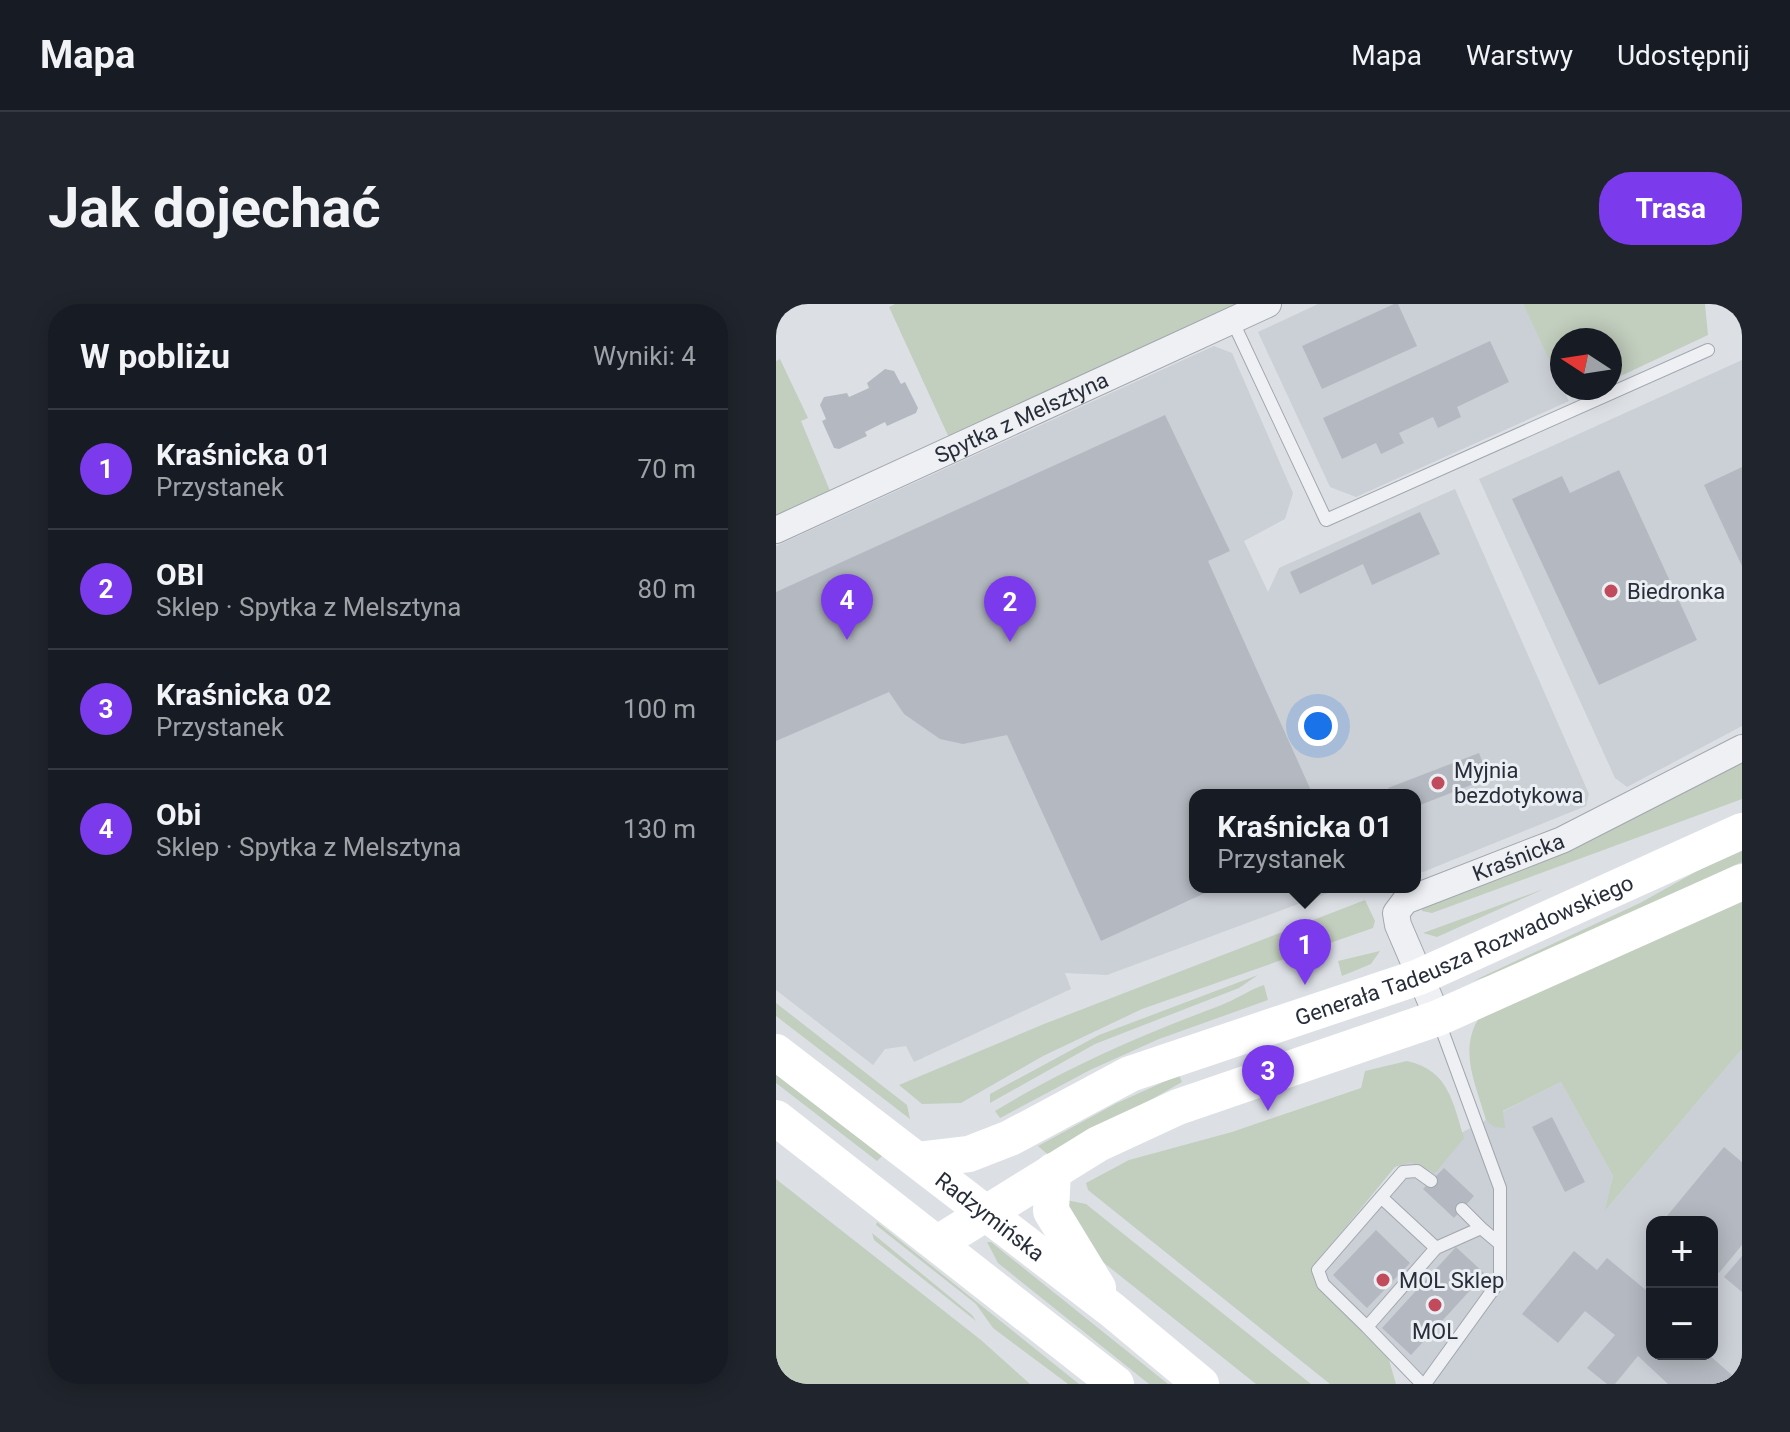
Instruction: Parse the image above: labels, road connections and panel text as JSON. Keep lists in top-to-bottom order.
{
  "streets": {
    "street": [
      "Spytka z Melsztyna",
      "Kraśnicka",
      "Generała Tadeusza Rozwadowskiego",
      "Radzymińska"
    ]
  },
  "crossings": [
    ["Kraśnicka", "Generała Tadeusza Rozwadowskiego"],
    ["Generała Tadeusza Rozwadowskiego", "Radzymińska"]
  ],
  "places": [
    "Biedronka",
    "Myjnia bezdotykowa",
    "MOL Sklep",
    "MOL"
  ],
  "north": "left",
  "page": {
    "header": "Mapa",
    "nav": ["Mapa", "Warstwy", "Udostępnij"],
    "buttons": "Trasa",
    "title": "Jak dojechać",
    "heading": ["W pobliżu", "Wyniki: 4"],
    "list": [
      {
        "mark": "1",
        "name": "Kraśnicka 01",
        "note": "Przystanek",
        "value": "70 m"
      },
      {
        "mark": "2",
        "name": "OBI",
        "note": "Sklep · Spytka z Melsztyna",
        "value": "80 m"
      },
      {
        "mark": "3",
        "name": "Kraśnicka 02",
        "note": "Przystanek",
        "value": "100 m"
      },
      {
        "mark": "4",
        "name": "Obi",
        "note": "Sklep · Spytka z Melsztyna",
        "value": "130 m"
      }
    ],
    "pins": [
      "4",
      "2",
      "1",
      "3"
    ],
    "popup": ["Kraśnicka 01", "Przystanek"],
    "map_buttons": ["+", "−"]
  }
}
